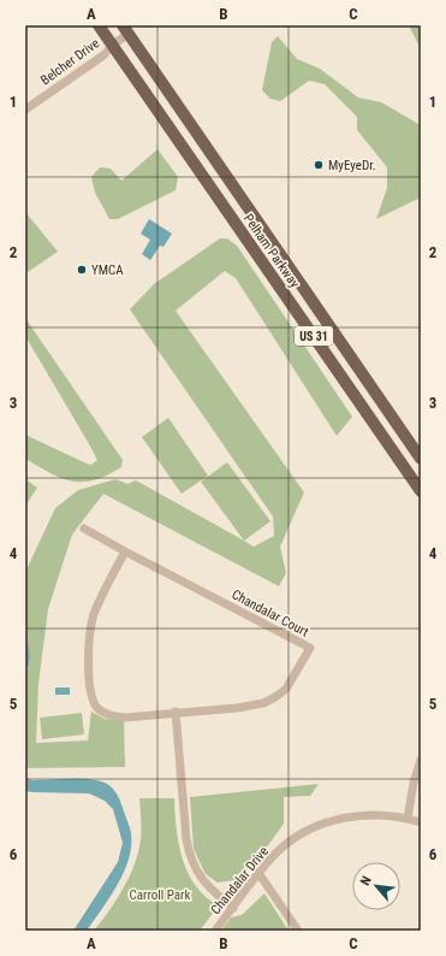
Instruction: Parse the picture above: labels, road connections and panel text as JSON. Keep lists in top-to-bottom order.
{
  "streets": {
    "main road": ["Pelham Parkway", "US 31"],
    "street": ["Belcher Drive", "Chandalar Court", "Chandalar Drive"]
  },
  "crossings": [
    ["Belcher Drive", "Pelham Parkway"]
  ],
  "parks": ["Carroll Park"],
  "places": ["MyEyeDr.", "YMCA"],
  "north": "top left",
  "grid": {
    "columns": ["A", "B", "C"],
    "rows": [
      "1",
      "2",
      "3",
      "4",
      "5",
      "6"
    ]
  }
}
